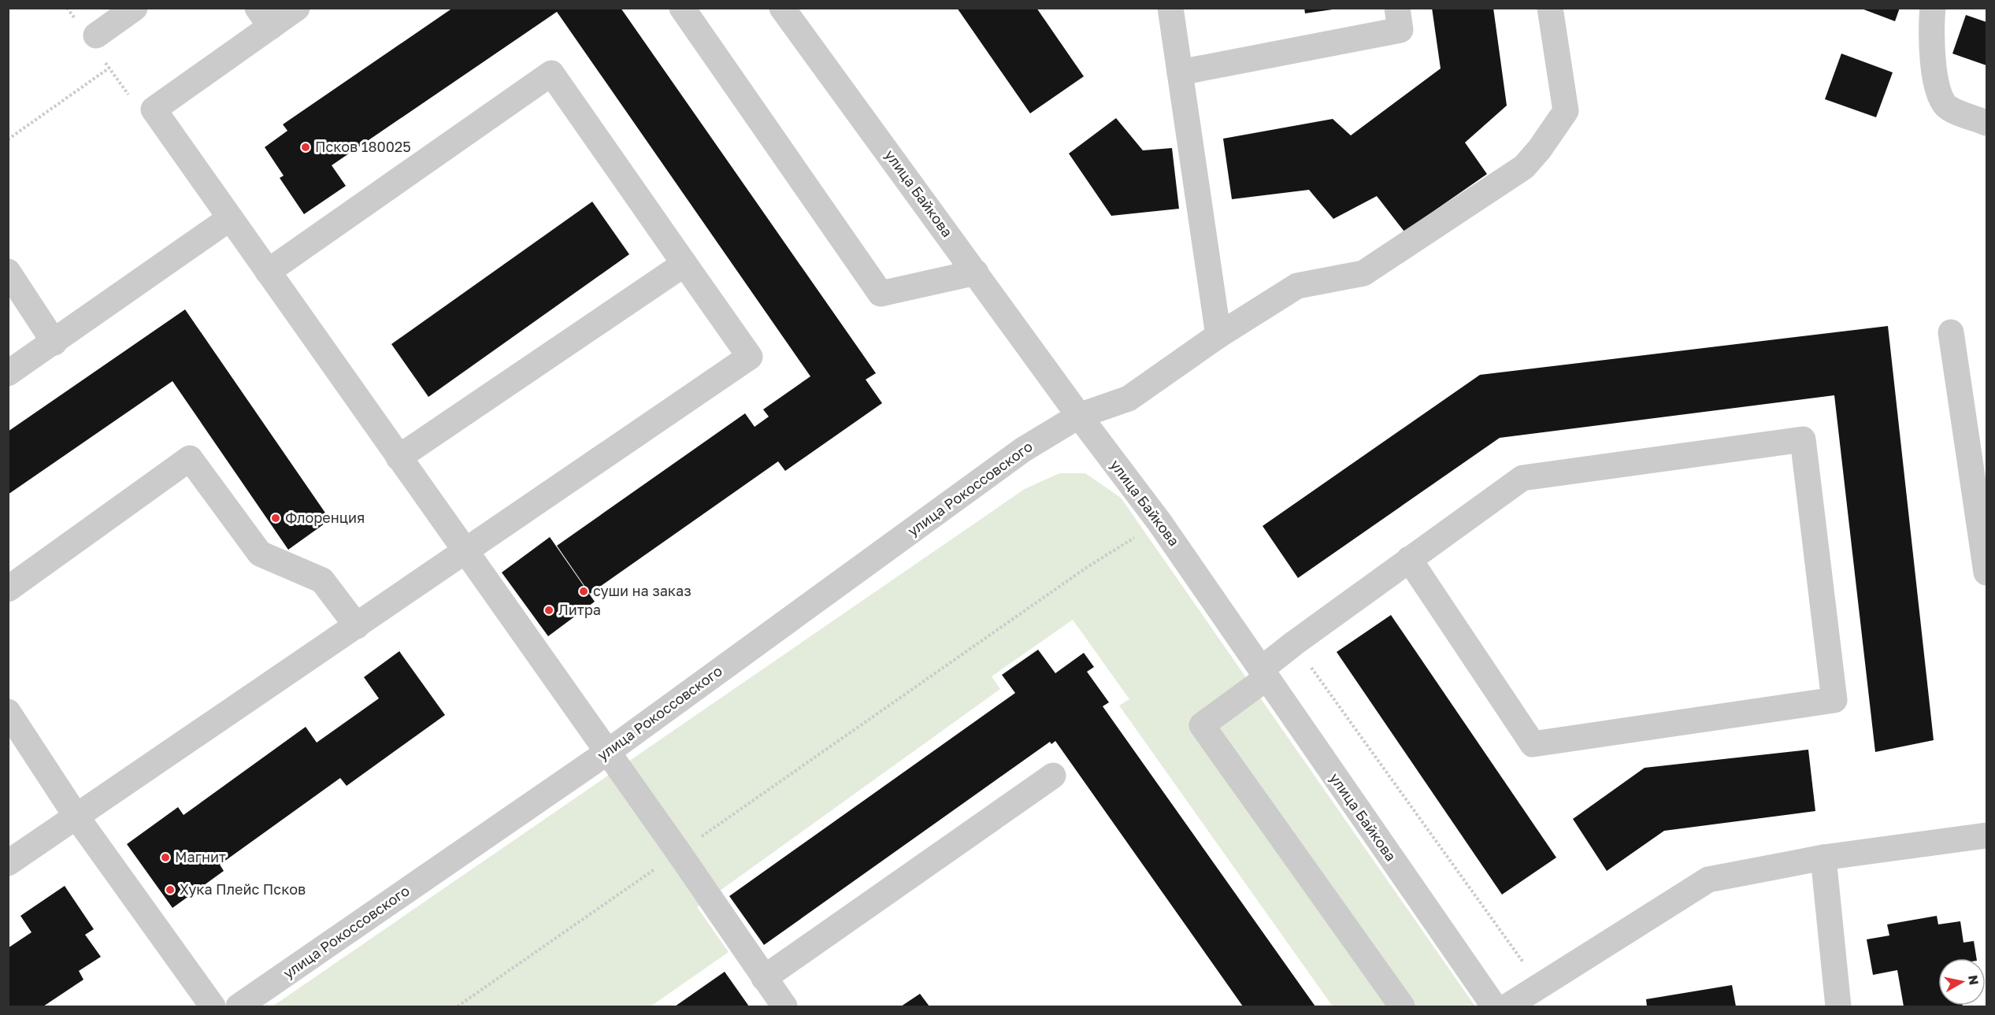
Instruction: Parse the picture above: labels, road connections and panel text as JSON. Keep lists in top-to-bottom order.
{
  "streets": {
    "street": ["улица Байкова", "улица Рокоссовского"]
  },
  "crossings": [
    ["улица Байкова", "улица Рокоссовского"]
  ],
  "places": [
    "Псков 180025",
    "Флоренция",
    "суши на заказ",
    "Литра",
    "Магнит",
    "Хука Плейс Псков"
  ],
  "north": "right"
}
